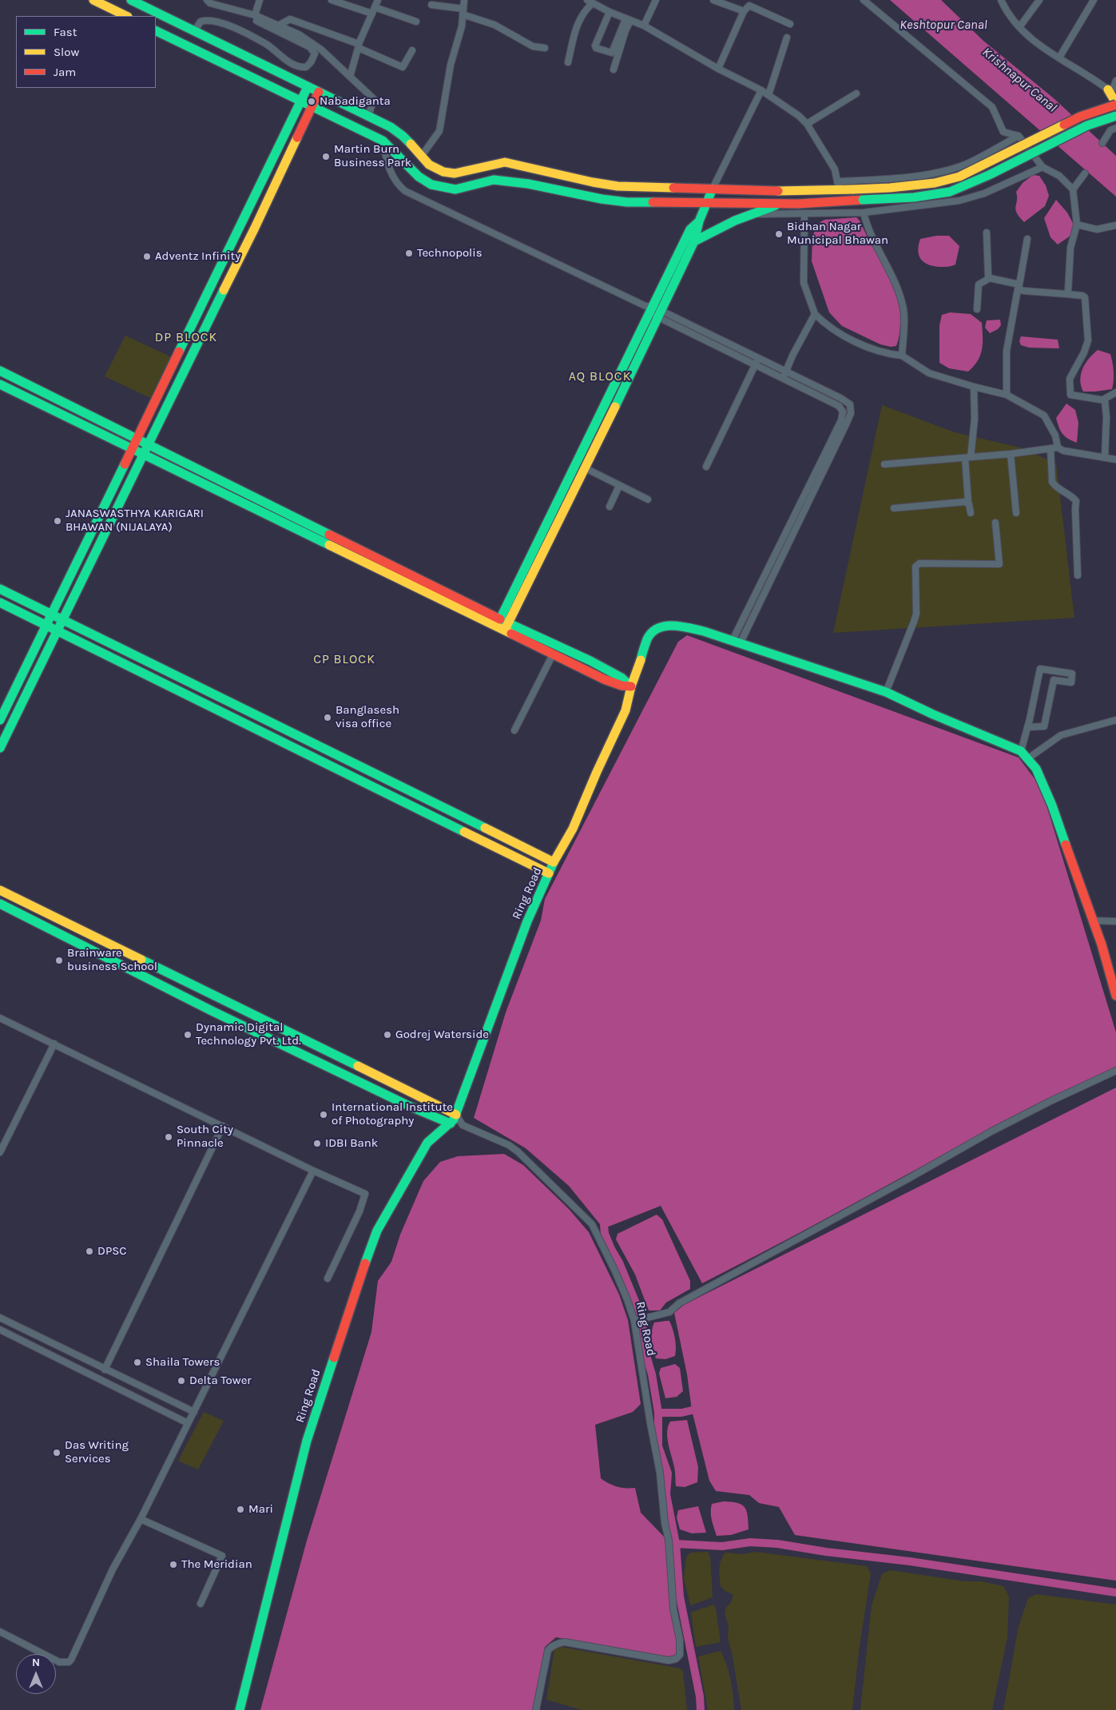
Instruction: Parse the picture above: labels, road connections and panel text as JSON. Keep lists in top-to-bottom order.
{
  "streets": {
    "street": ["Ring Road"]
  },
  "districts": ["DP BLOCK", "AQ BLOCK", "CP BLOCK"],
  "water": ["Keshtopur Canal", "Krishnapur Canal"],
  "places": [
    "Nabadiganta",
    "Martin Burn Business Park",
    "Bidhan Nagar Municipal Bhawan",
    "Technopolis",
    "Adventz Infinity",
    "JANASWASTHYA KARIGARI BHAWAN (NIJALAYA)",
    "Banglasesh visa office",
    "Brainware business School",
    "Dynamic Digital Technology Pvt. Ltd.",
    "Godrej Waterside",
    "International Institute of Photography",
    "South City Pinnacle",
    "IDBI Bank",
    "DPSC",
    "Shaila Towers",
    "Delta Tower",
    "Das Writing Services",
    "Mari",
    "The Meridian"
  ],
  "legend": ["Fast", "Slow", "Jam"],
  "north": "top"
}
